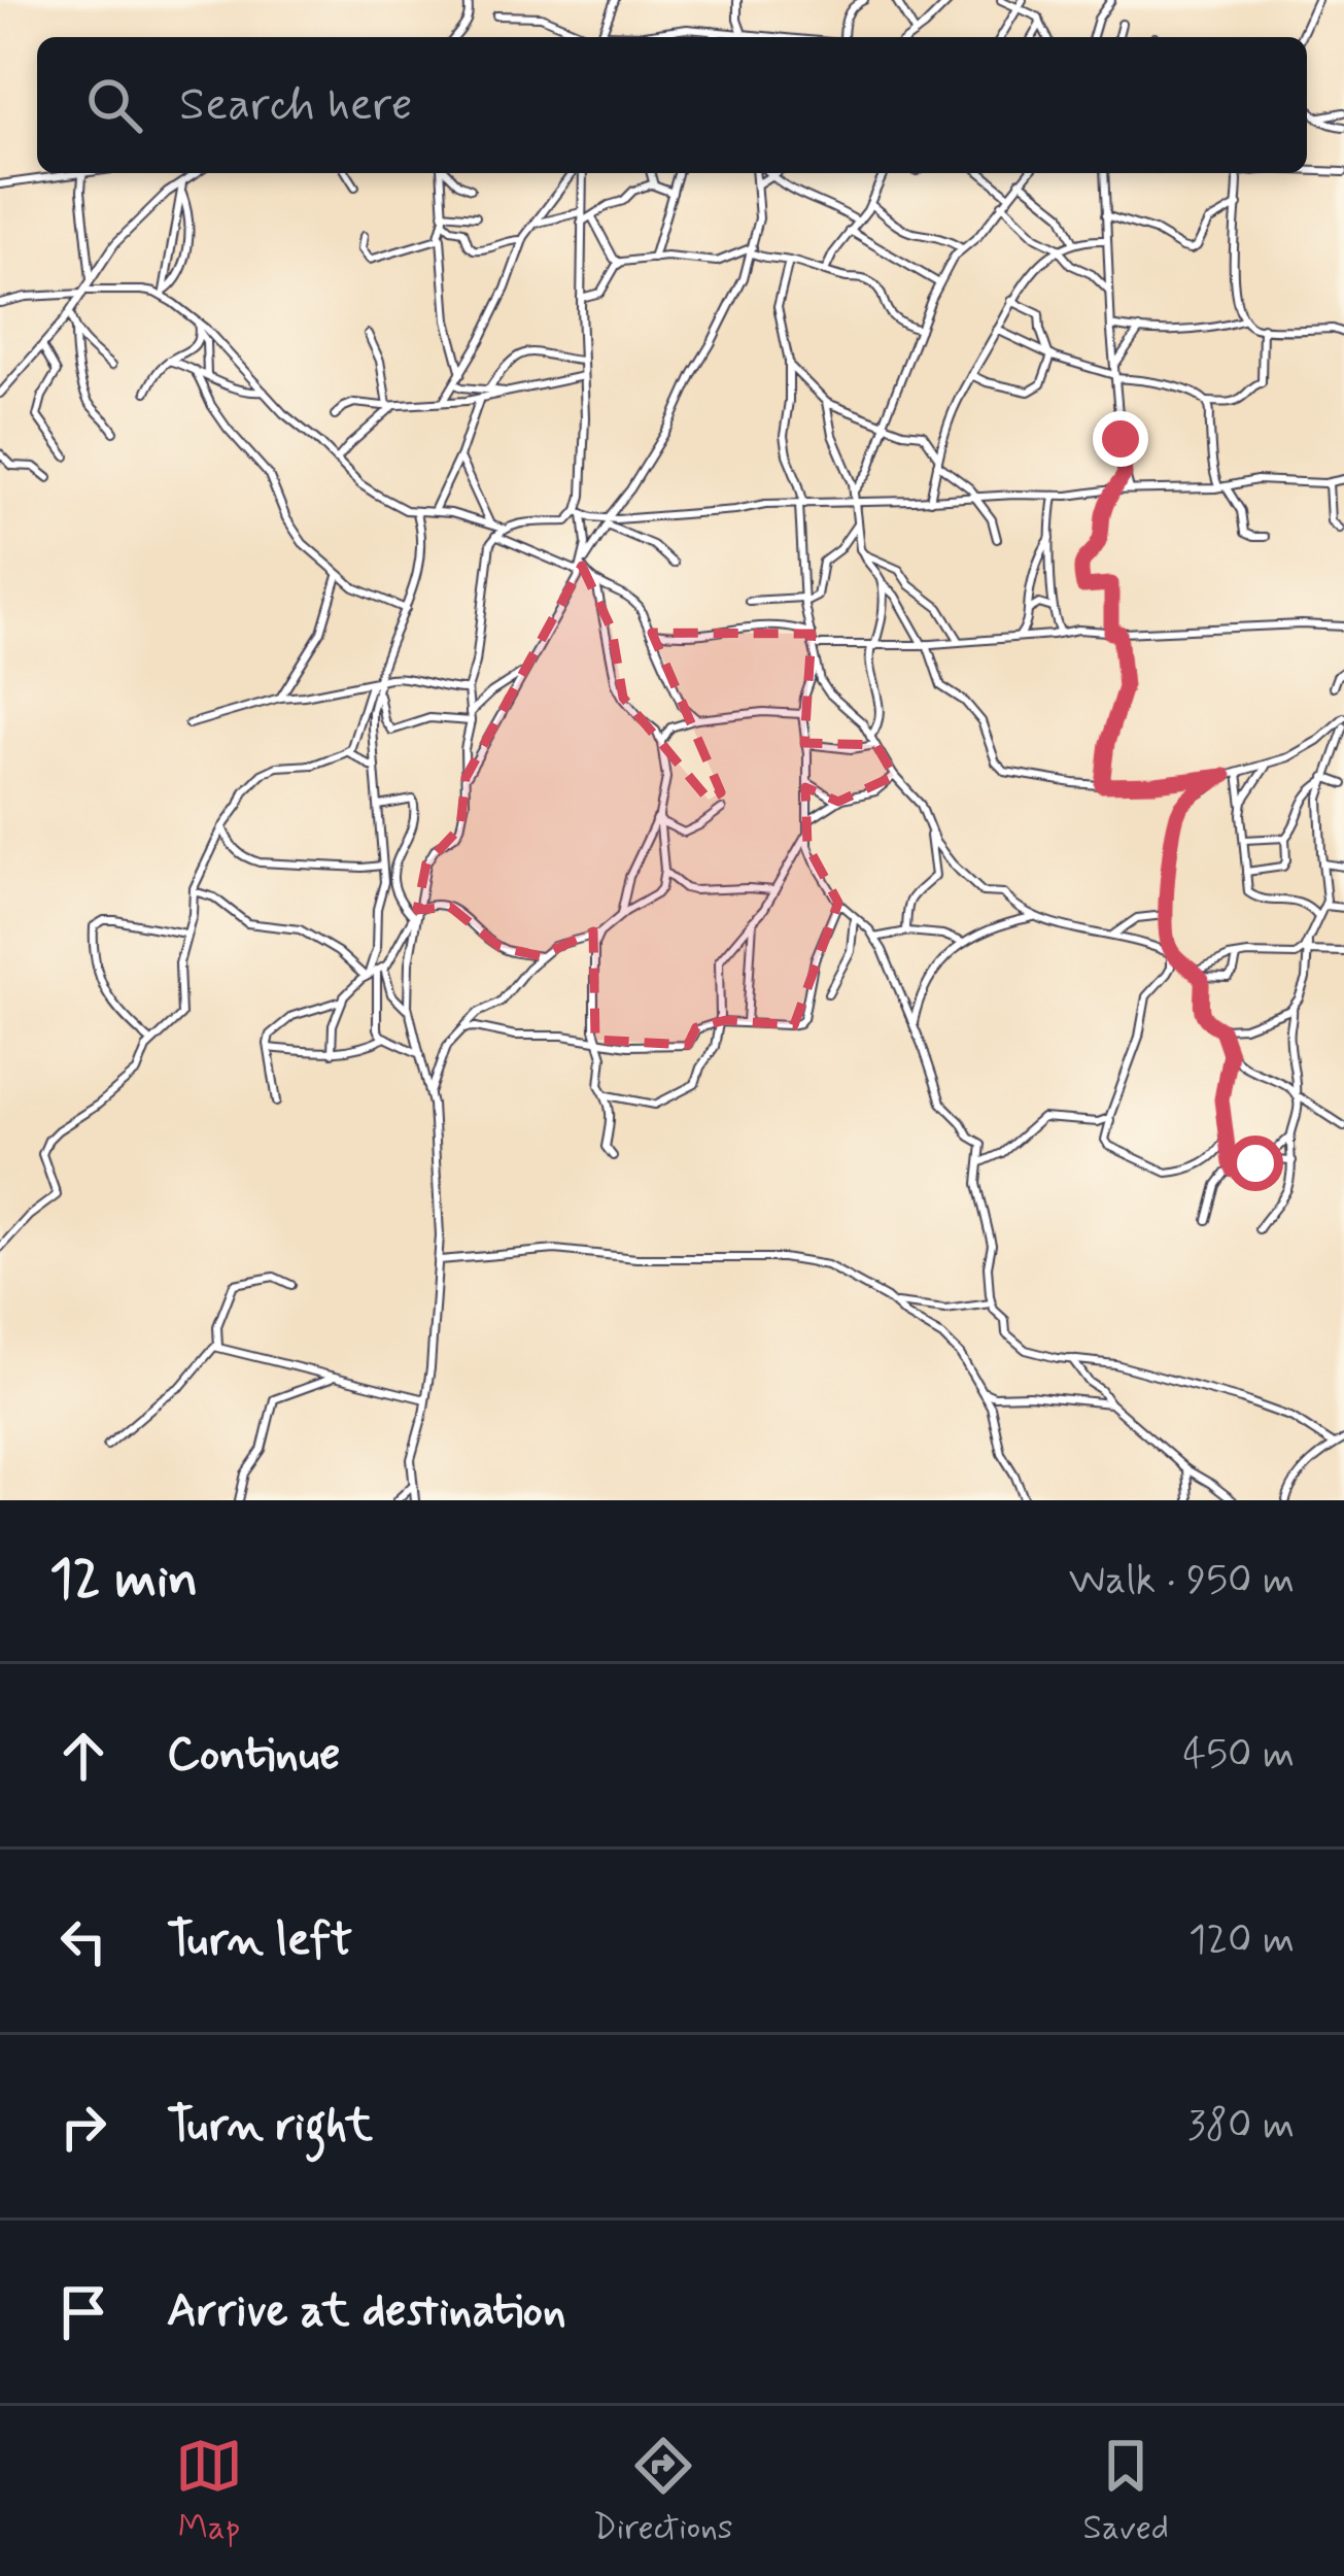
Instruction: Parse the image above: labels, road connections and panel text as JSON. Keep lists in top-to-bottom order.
{
  "page": {
    "search": "Search here",
    "heading": ["12 min", "Walk · 950 m"],
    "list": [
      ["Continue", "450 m"],
      ["Turn left", "120 m"],
      ["Turn right", "380 m"],
      "Arrive at destination"
    ],
    "nav": ["Map", "Directions", "Saved"]
  }
}
